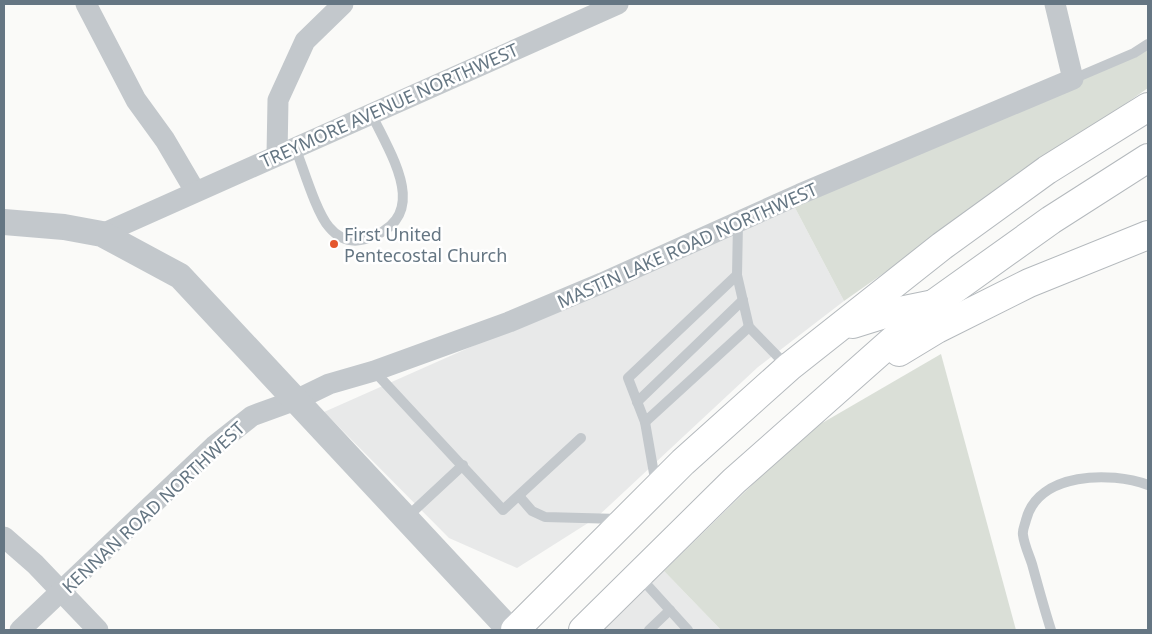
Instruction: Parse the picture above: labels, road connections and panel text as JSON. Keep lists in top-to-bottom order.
{
  "streets": {
    "street": ["TREYMORE AVENUE NORTHWEST", "MASTIN LAKE ROAD NORTHWEST", "KENNAN ROAD NORTHWEST"]
  },
  "crossings": [
    ["MASTIN LAKE ROAD NORTHWEST", "KENNAN ROAD NORTHWEST"]
  ],
  "places": ["First United Pentecostal Church"]
}
